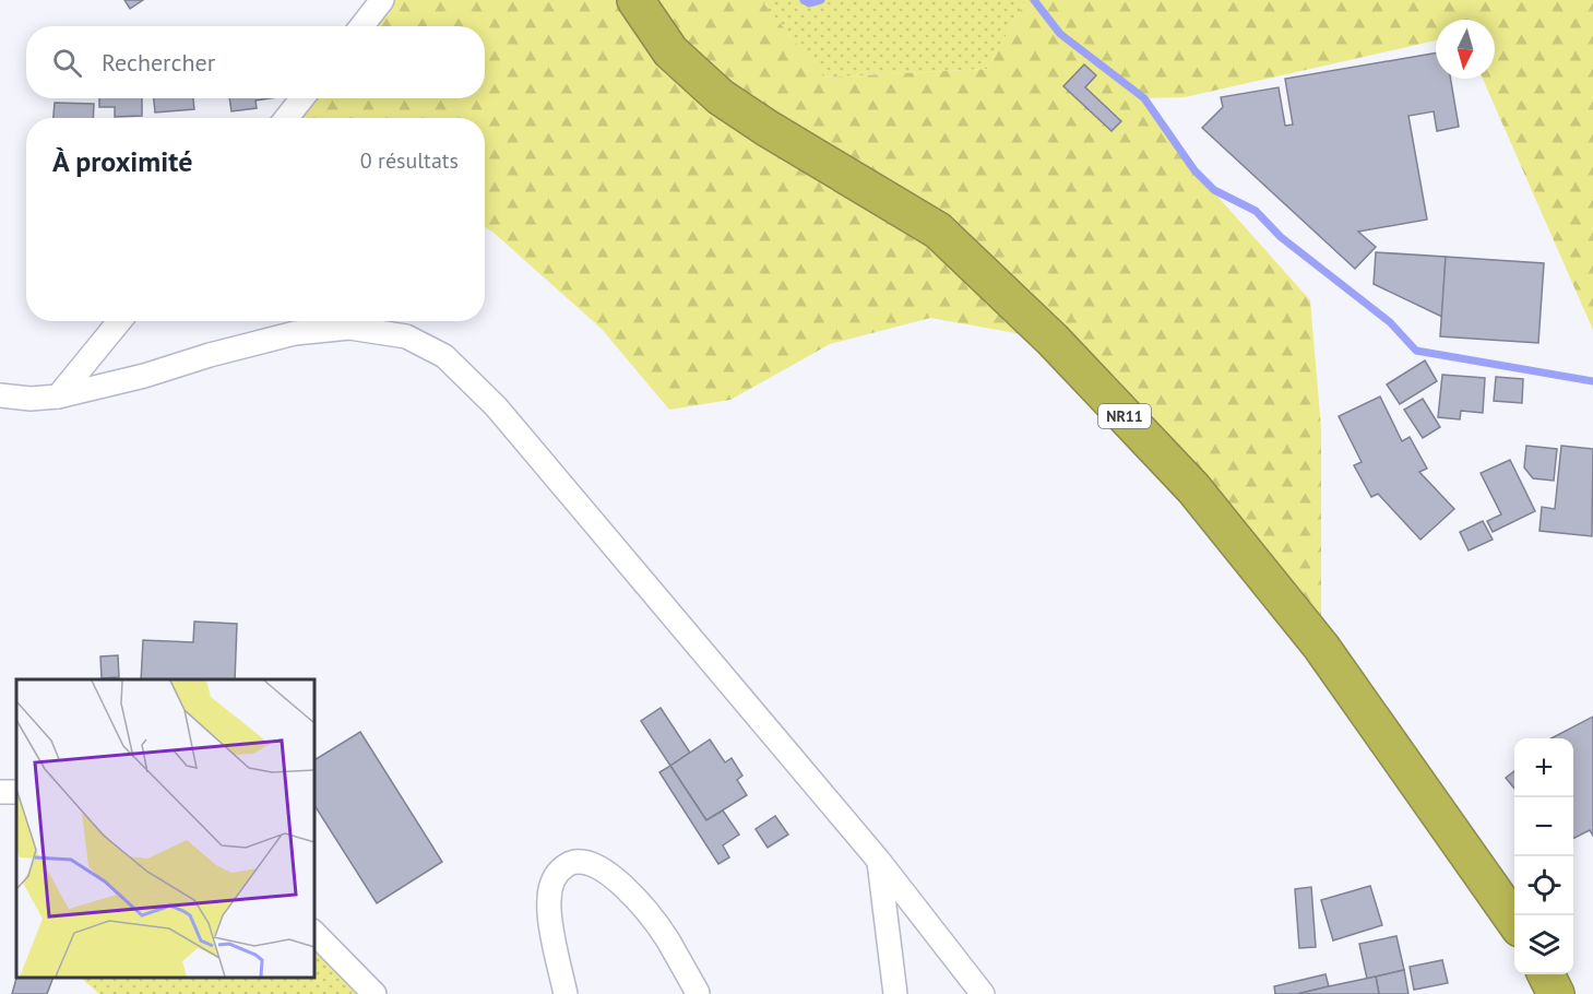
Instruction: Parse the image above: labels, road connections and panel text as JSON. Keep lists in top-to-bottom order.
{
  "streets": {
    "highway": ["NR11"]
  },
  "north": "bottom",
  "page": {
    "search": "Rechercher",
    "heading": ["À proximité", "0 résultats"],
    "map_buttons": ["+", "−"]
  }
}
